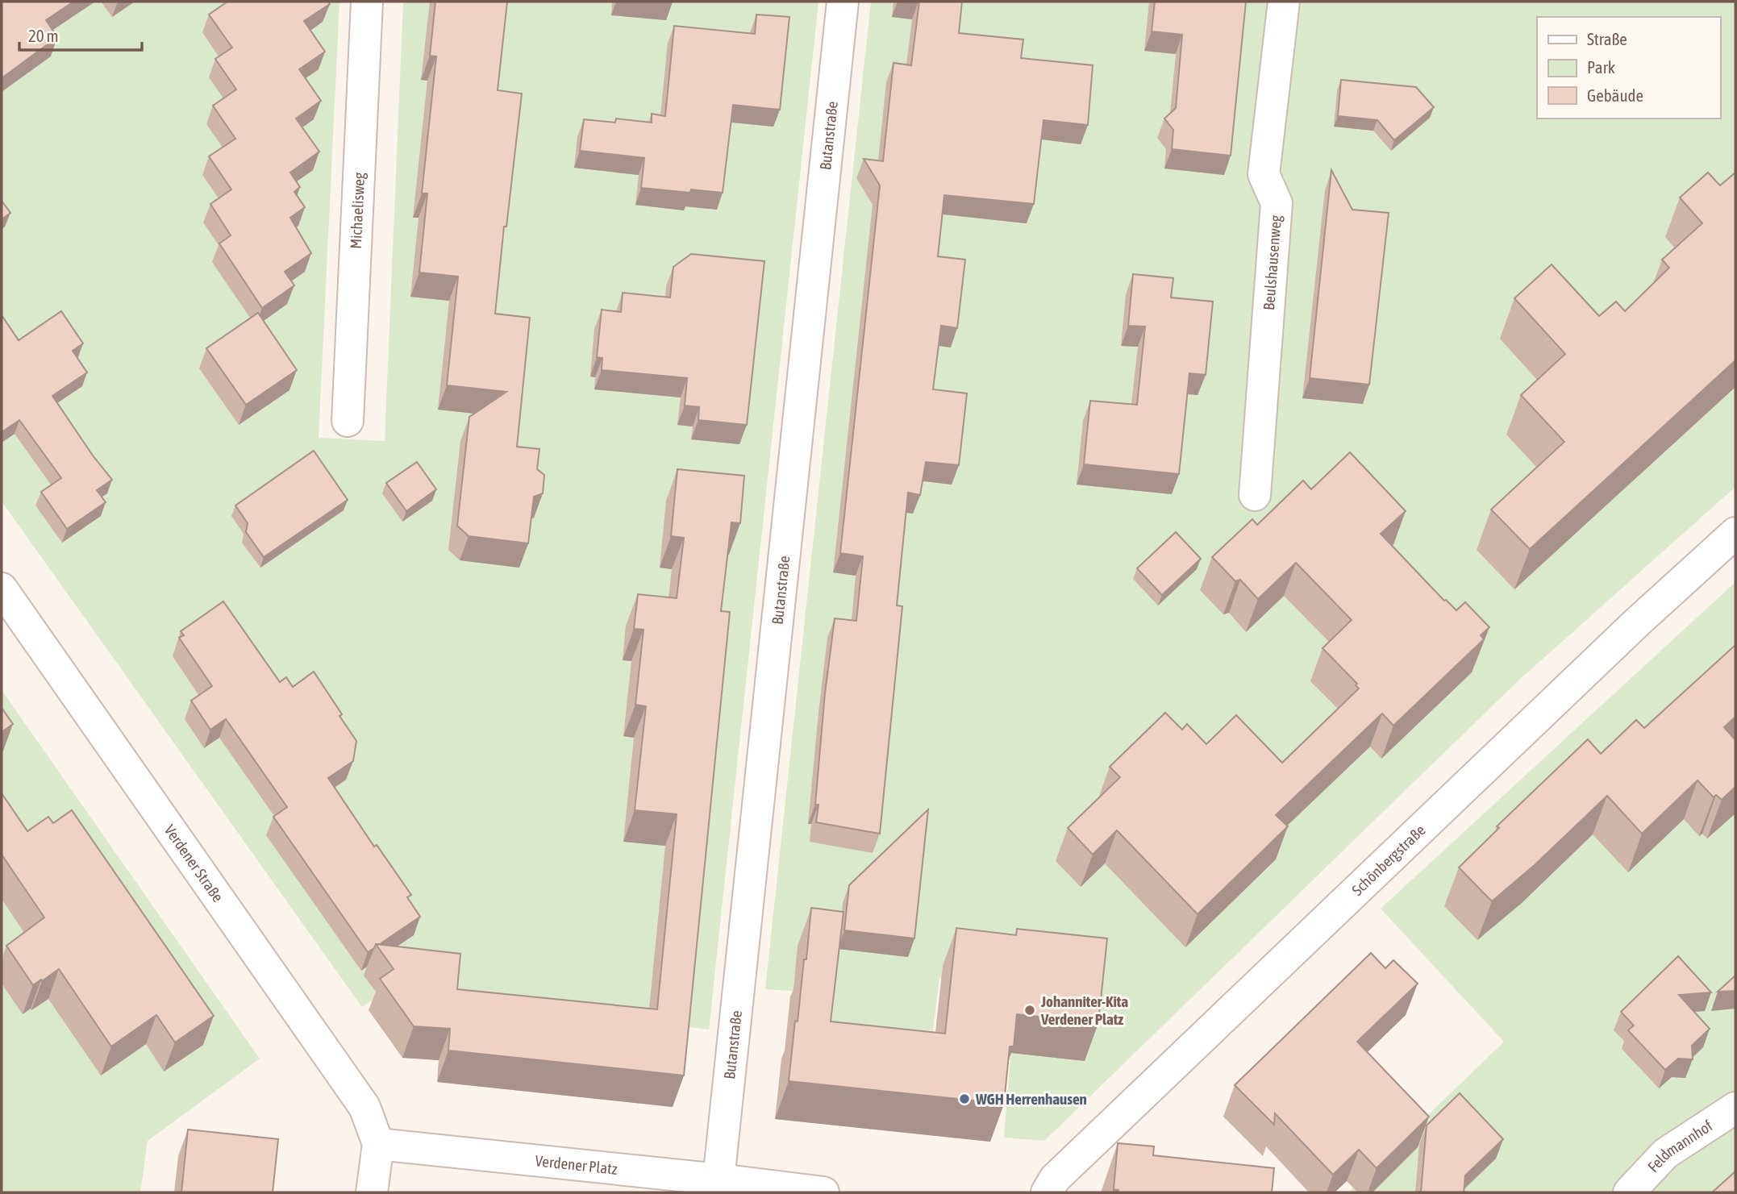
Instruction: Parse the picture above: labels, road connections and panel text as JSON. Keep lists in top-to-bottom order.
{
  "streets": {
    "street": [
      "Butanstraße",
      "Michaelisweg",
      "Beulshausenweg",
      "Schönbergstraße",
      "Verdener Straße",
      "Feldmannhof",
      "Verdener Platz"
    ]
  },
  "crossings": [
    ["Butanstraße", "Verdener Platz"],
    ["Verdener Straße", "Verdener Platz"]
  ],
  "places": ["Johanniter-Kita Verdener Platz", "WGH Herrenhausen"],
  "legend": ["Straße", "Park", "Gebäude"],
  "scale_bar": "20 m"
}
